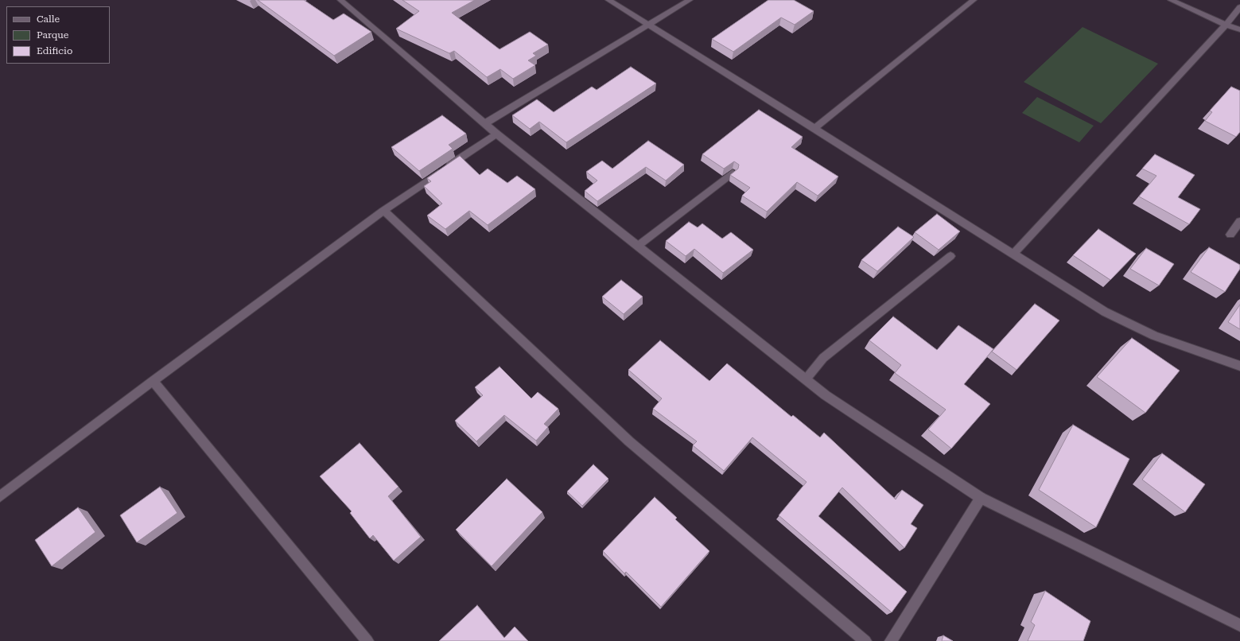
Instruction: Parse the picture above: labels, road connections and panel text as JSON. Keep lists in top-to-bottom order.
{
  "legend": ["Calle", "Parque", "Edificio"]
}
